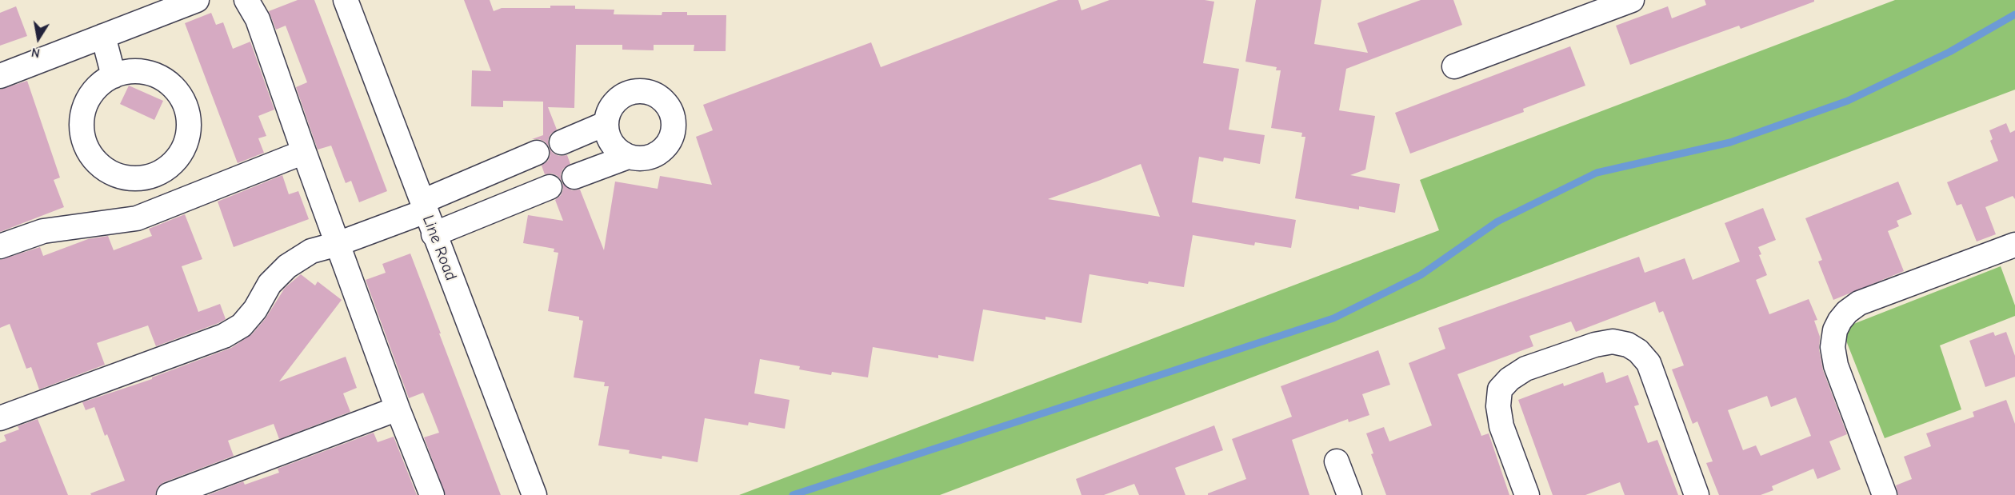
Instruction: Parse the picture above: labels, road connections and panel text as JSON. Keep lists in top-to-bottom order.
{
  "streets": {
    "street": ["Line Road"]
  },
  "north": "bottom"
}
